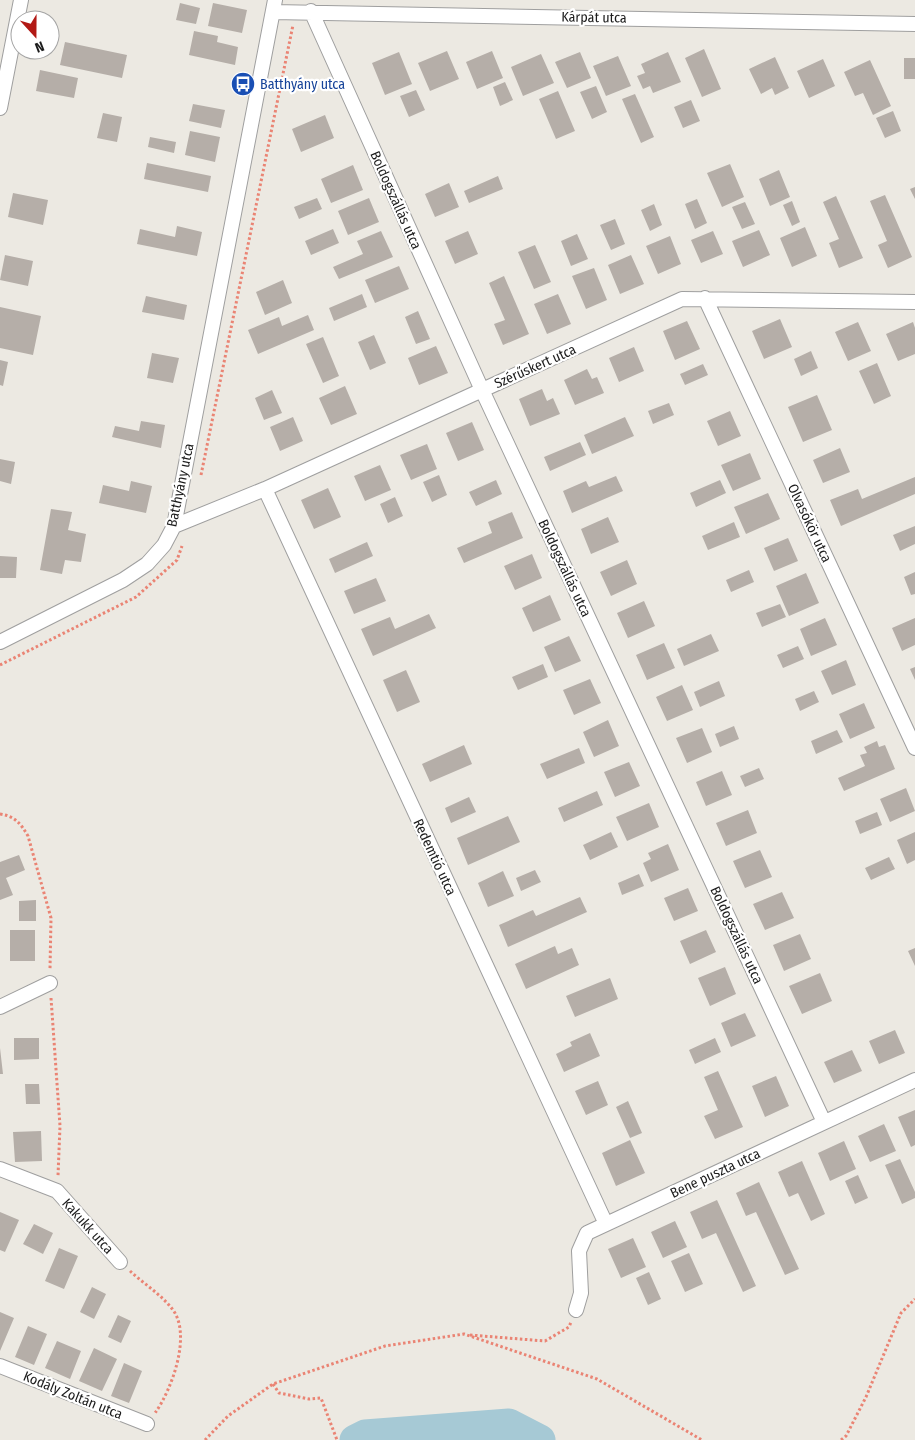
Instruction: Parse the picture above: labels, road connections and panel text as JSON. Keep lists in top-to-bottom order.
{
  "streets": {
    "street": [
      "Kárpát utca",
      "Boldogszállás utca",
      "Szérűskert utca",
      "Batthyány utca",
      "Olvasókör utca",
      "Redemtió utca",
      "Bene puszta utca",
      "Kakukk utca",
      "Kodály Zoltán utca"
    ]
  },
  "crossings": [
    ["Kárpát utca", "Boldogszállás utca"],
    ["Kárpát utca", "Batthyány utca"],
    ["Boldogszállás utca", "Szérűskert utca"],
    ["Boldogszállás utca", "Bene puszta utca"],
    ["Szérűskert utca", "Batthyány utca"],
    ["Szérűskert utca", "Olvasókör utca"],
    ["Szérűskert utca", "Redemtió utca"],
    ["Redemtió utca", "Bene puszta utca"]
  ],
  "places": {
    "bus stop": ["Batthyány utca"]
  },
  "north": "bottom"
}
